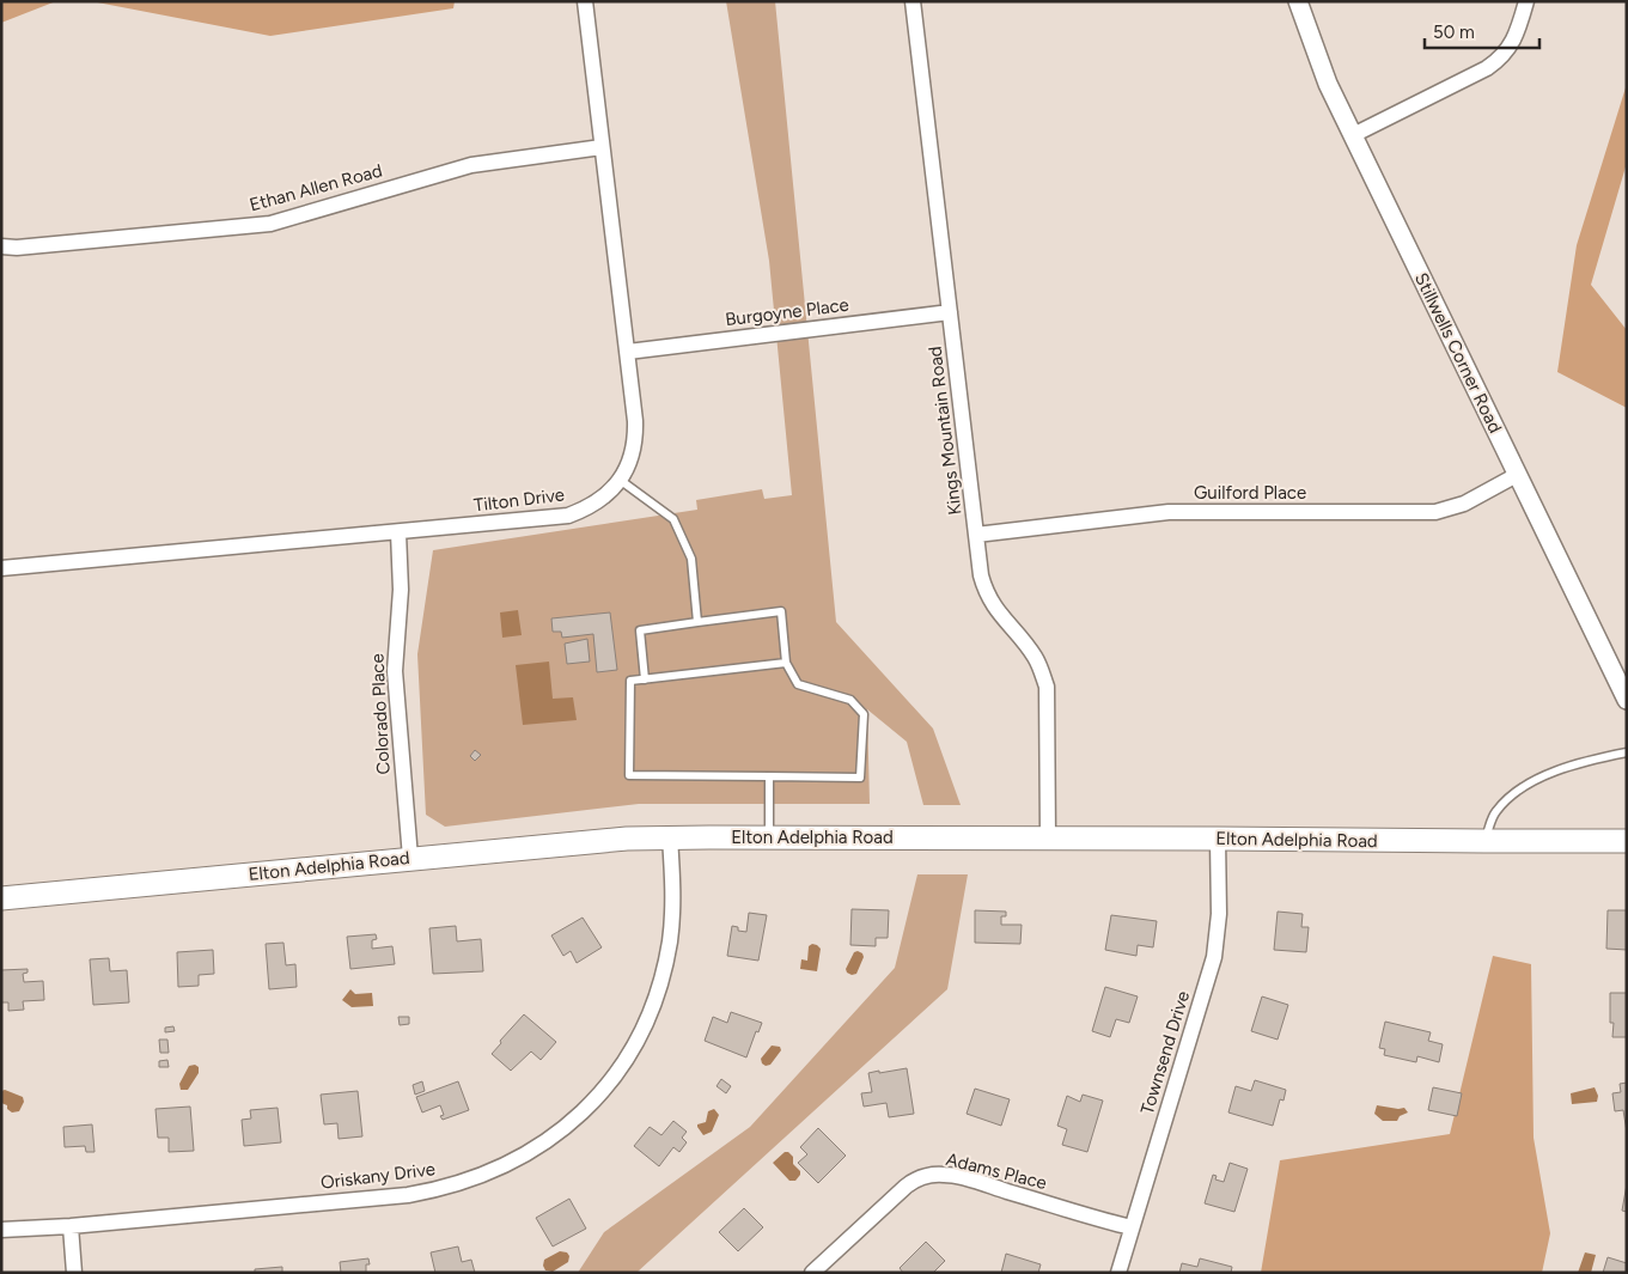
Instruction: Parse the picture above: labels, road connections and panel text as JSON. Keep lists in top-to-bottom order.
{
  "streets": {
    "main road": ["Elton Adelphia Road"],
    "street": [
      "Ethan Allen Road",
      "Burgoyne Place",
      "Stillwells Corner Road",
      "Kings Mountain Road",
      "Guilford Place",
      "Tilton Drive",
      "Colorado Place",
      "Townsend Drive",
      "Adams Place",
      "Oriskany Drive"
    ]
  },
  "crossings": [
    ["Ethan Allen Road", "Tilton Drive"],
    ["Burgoyne Place", "Kings Mountain Road"],
    ["Burgoyne Place", "Tilton Drive"],
    ["Stillwells Corner Road", "Guilford Place"],
    ["Kings Mountain Road", "Guilford Place"],
    ["Kings Mountain Road", "Elton Adelphia Road"],
    ["Tilton Drive", "Colorado Place"],
    ["Colorado Place", "Elton Adelphia Road"],
    ["Elton Adelphia Road", "Townsend Drive"],
    ["Elton Adelphia Road", "Oriskany Drive"],
    ["Townsend Drive", "Adams Place"]
  ],
  "scale_bar": "50 m"
}
